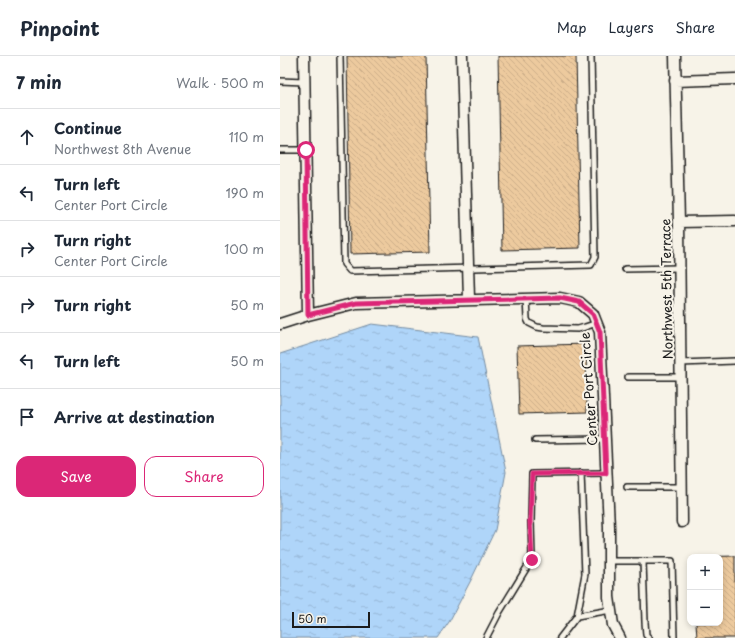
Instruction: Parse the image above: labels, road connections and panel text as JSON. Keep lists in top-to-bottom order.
{
  "streets": {
    "street": ["Northwest 5th Terrace", "Center Port Circle"]
  },
  "scale_bar": "50 m",
  "page": {
    "header": "Pinpoint",
    "nav": ["Map", "Layers", "Share"],
    "heading": ["7 min", "Walk · 500 m"],
    "list": [
      ["Continue", "Northwest 8th Avenue", "110 m"],
      ["Turn left", "Center Port Circle", "190 m"],
      ["Turn right", "Center Port Circle", "100 m"],
      ["Turn right", "50 m"],
      ["Turn left", "50 m"],
      "Arrive at destination"
    ],
    "buttons": ["Save", "Share"],
    "map_buttons": ["+", "−"],
    "scale": "50 m"
  }
}
